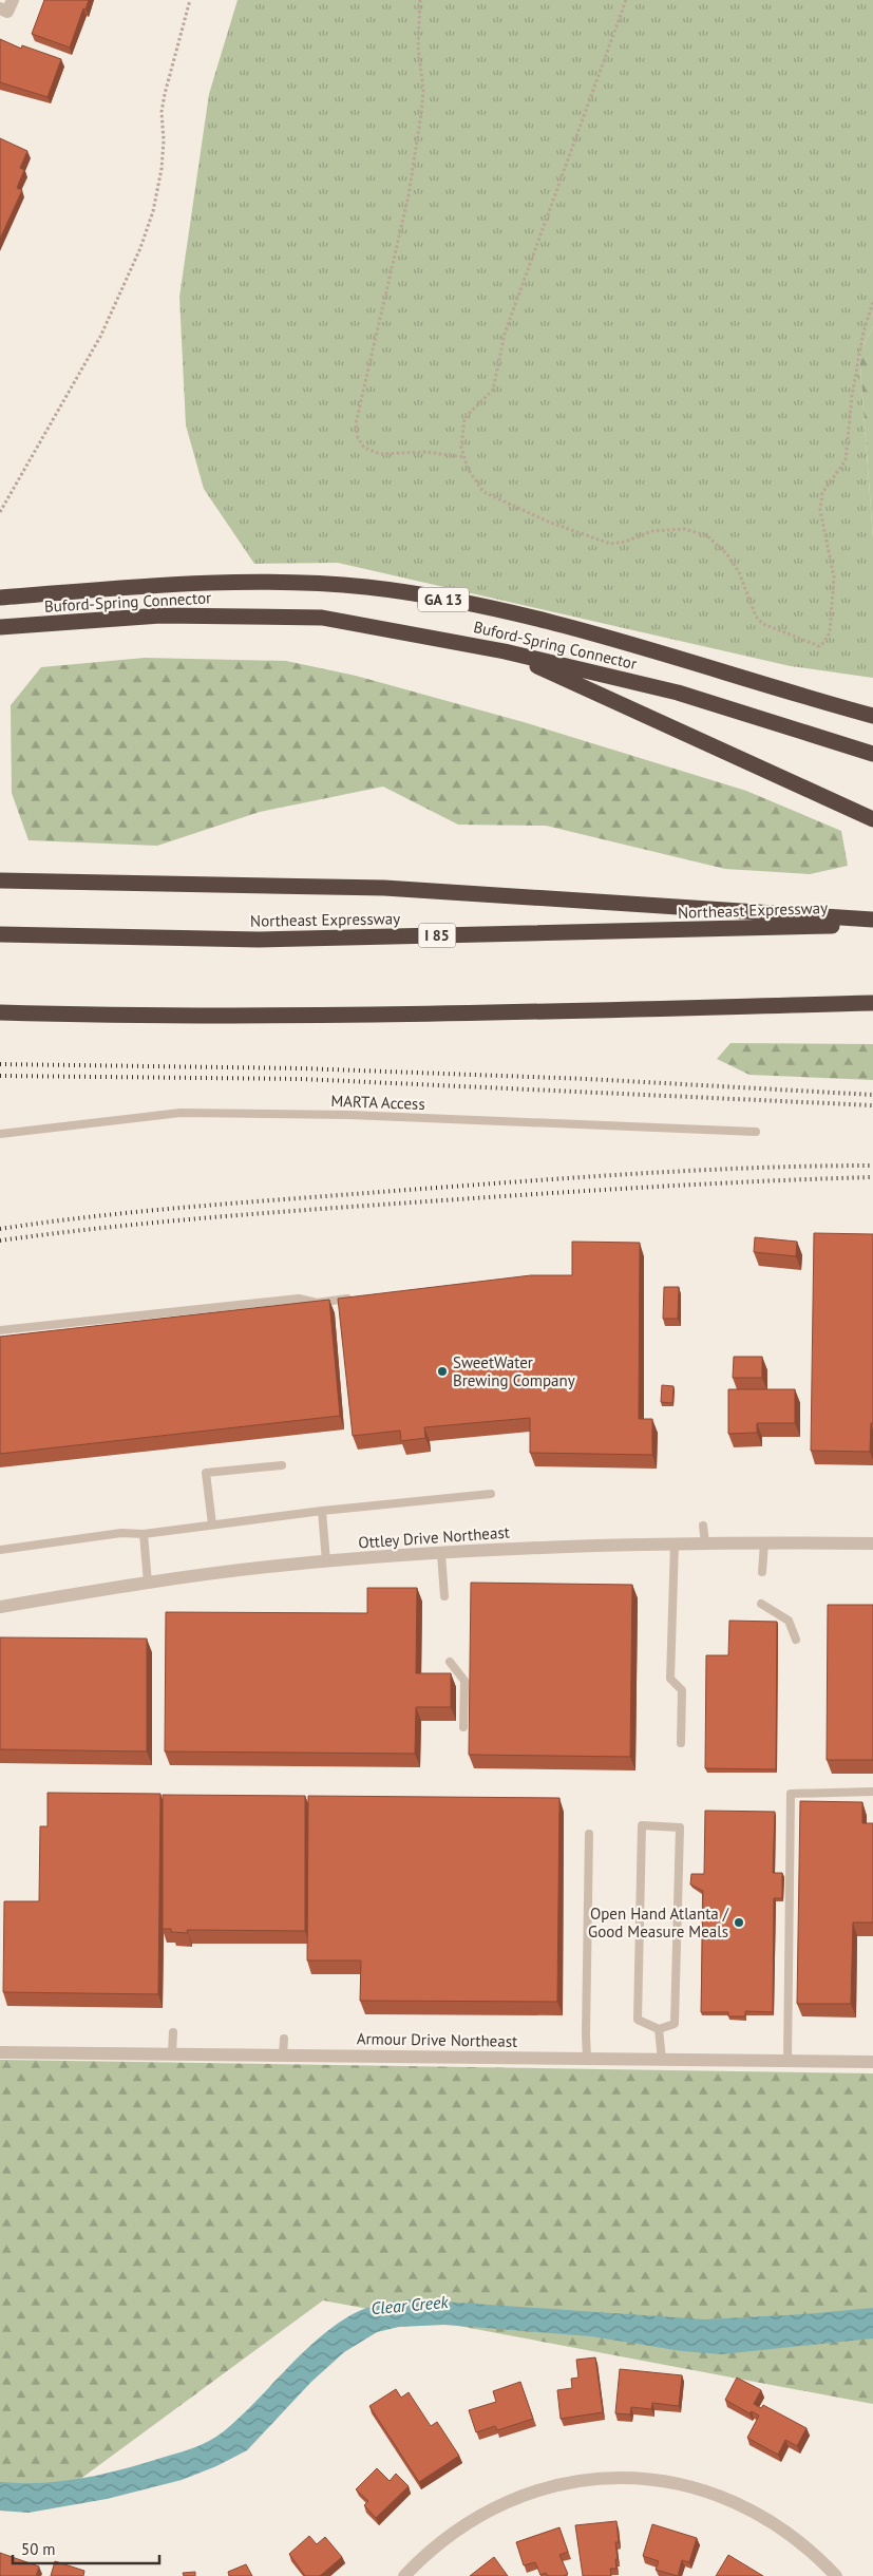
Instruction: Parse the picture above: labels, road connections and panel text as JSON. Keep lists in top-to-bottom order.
{
  "streets": {
    "highway": [
      "GA 13",
      "Buford-Spring Connector",
      "Northeast Expressway",
      "I 85"
    ],
    "street": ["Ottley Drive Northeast", "Armour Drive Northeast"],
    "lane": ["MARTA Access"]
  },
  "water": ["Clear Creek"],
  "places": ["SweetWater Brewing Company", "Open Hand Atlanta / Good Measure Meals"],
  "scale_bar": "50 m"
}
